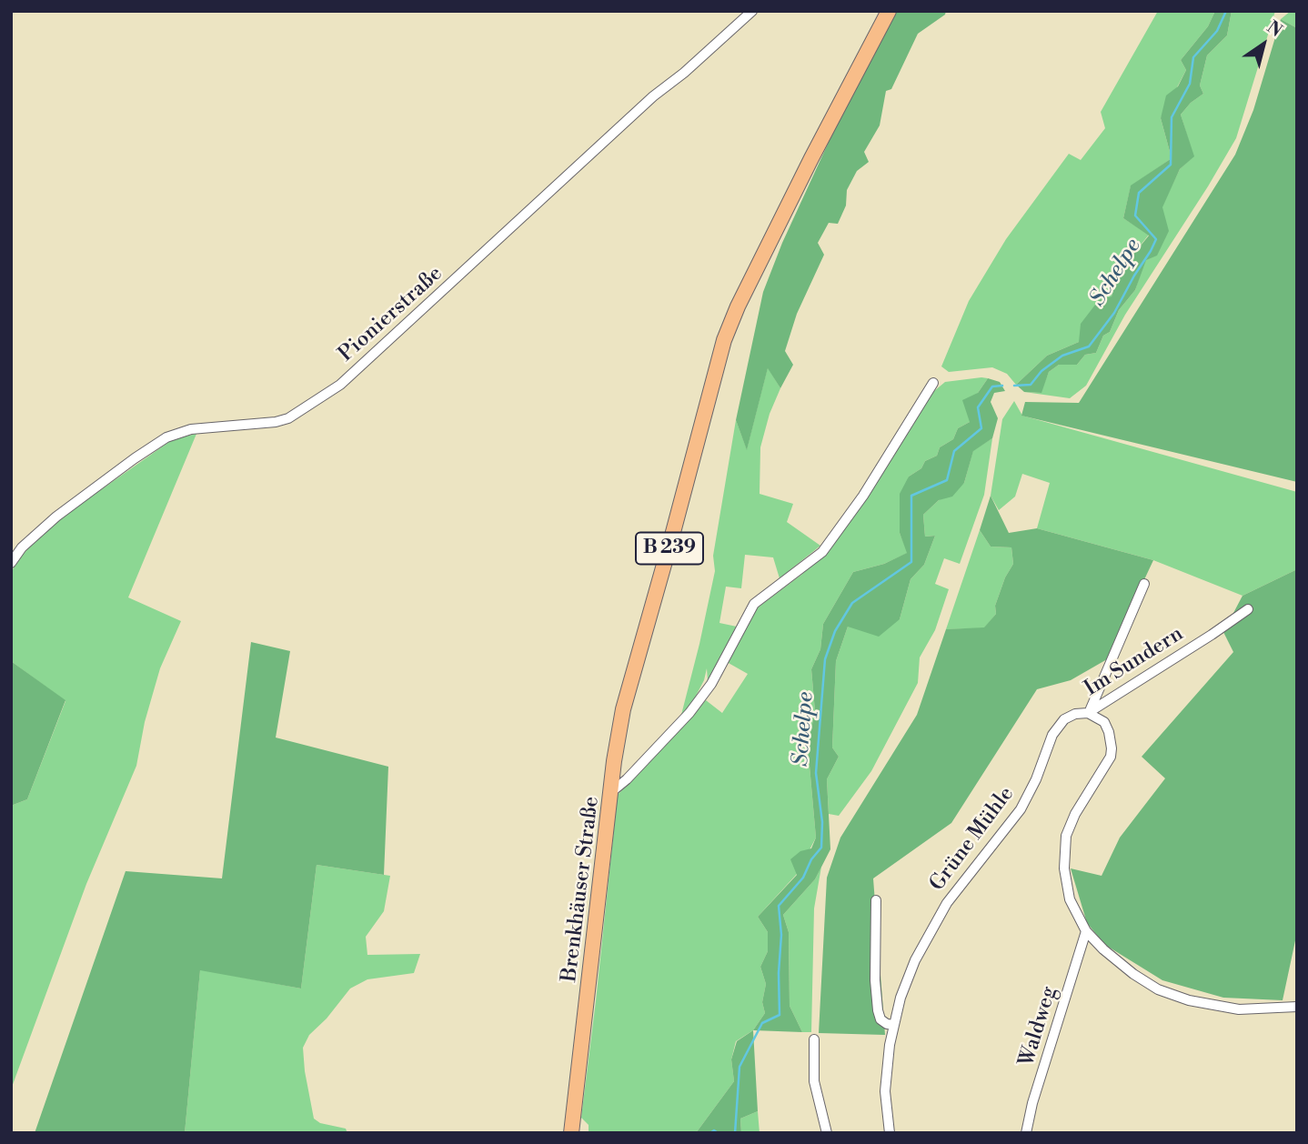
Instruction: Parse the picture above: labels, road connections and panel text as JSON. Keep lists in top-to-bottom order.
{
  "streets": {
    "main road": ["B 239", "Brenkhäuser Straße"],
    "street": [
      "Pionierstraße",
      "Im Sundern",
      "Grüne Mühle",
      "Waldweg"
    ]
  },
  "crossings": [
    ["B 239", "Brenkhäuser Straße"],
    ["Im Sundern", "Grüne Mühle"]
  ],
  "water": ["Schelpe"],
  "north": "top right"
}
